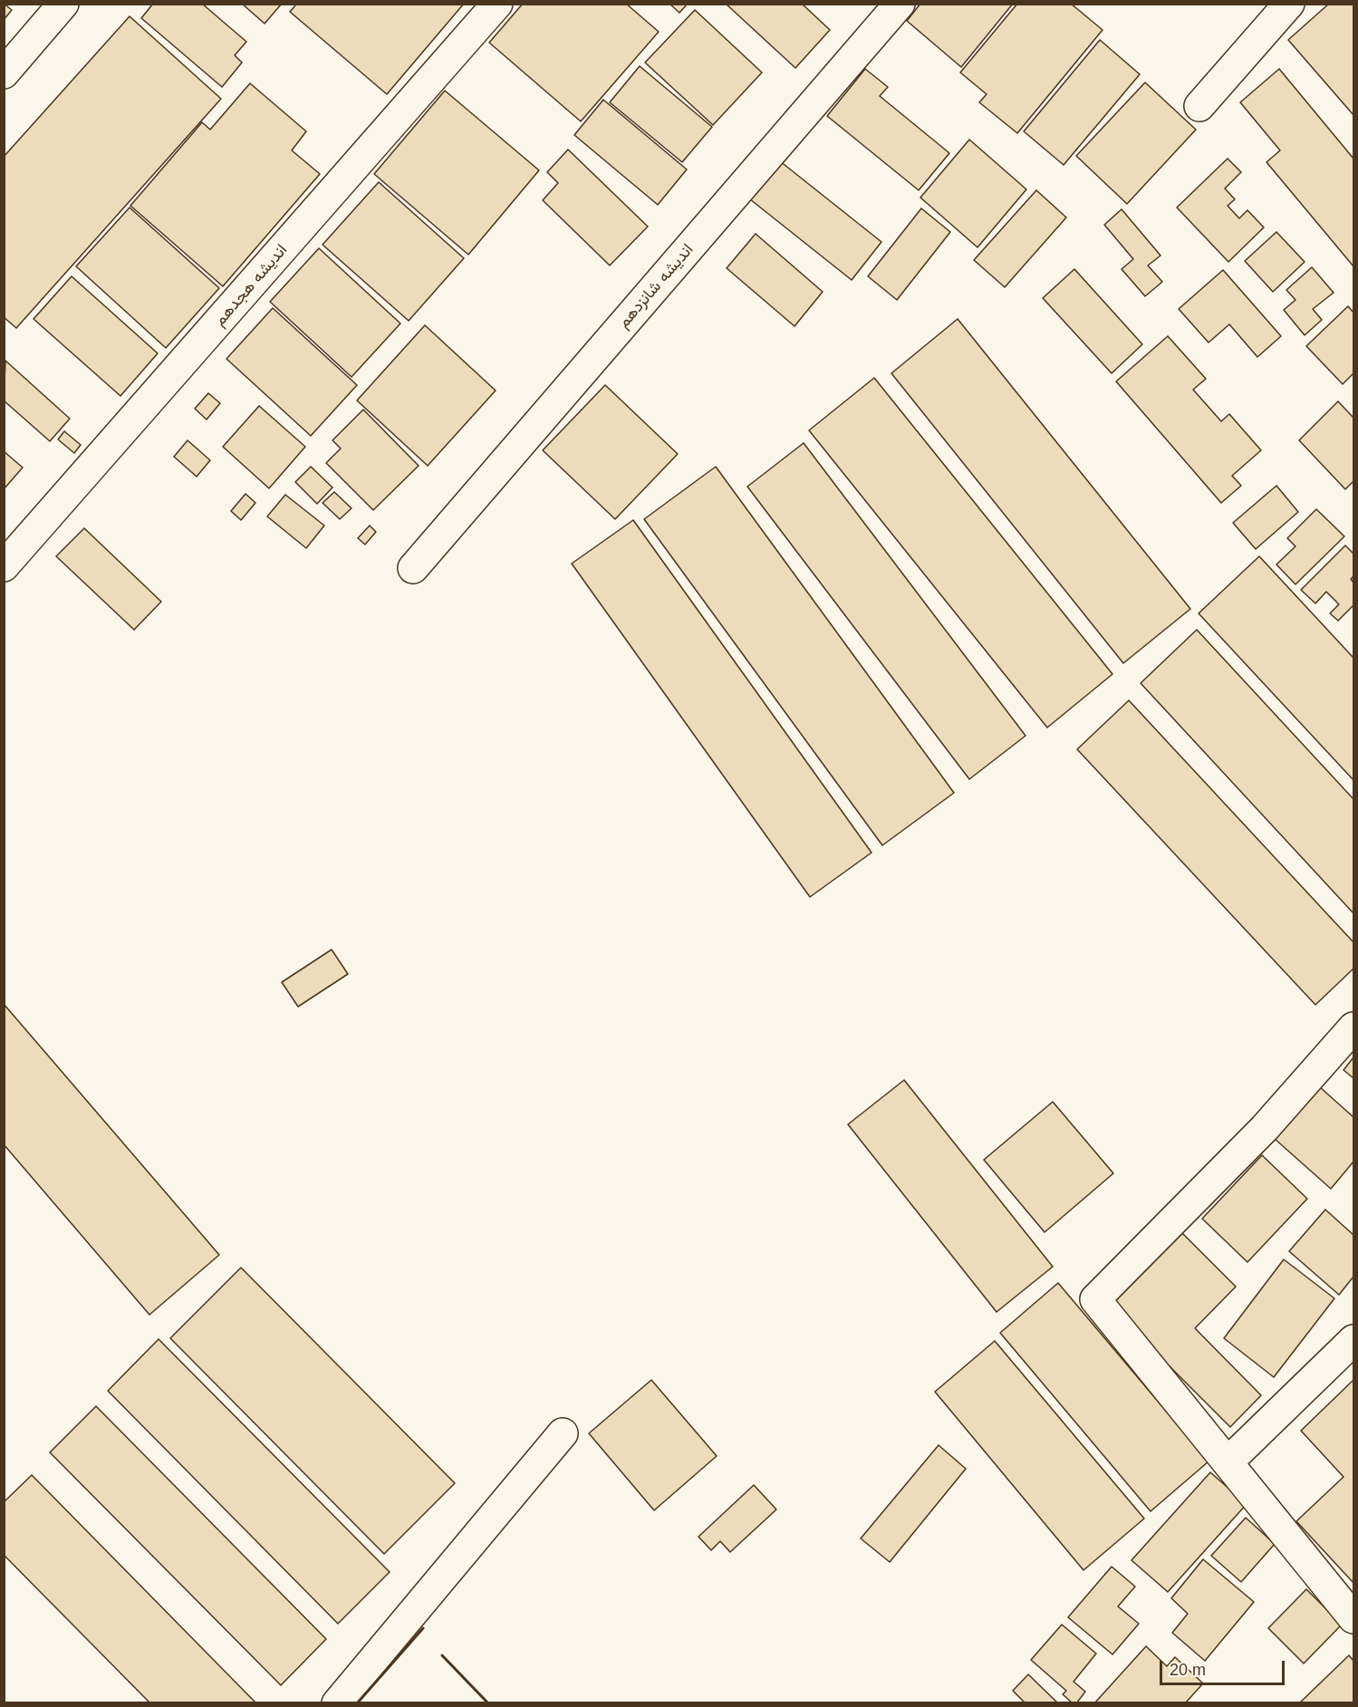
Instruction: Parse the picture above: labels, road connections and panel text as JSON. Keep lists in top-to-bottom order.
{
  "streets": {
    "street": ["اندیشه هجدهم", "اندیشه شانزدهم"]
  },
  "scale_bar": "20 m"
}
